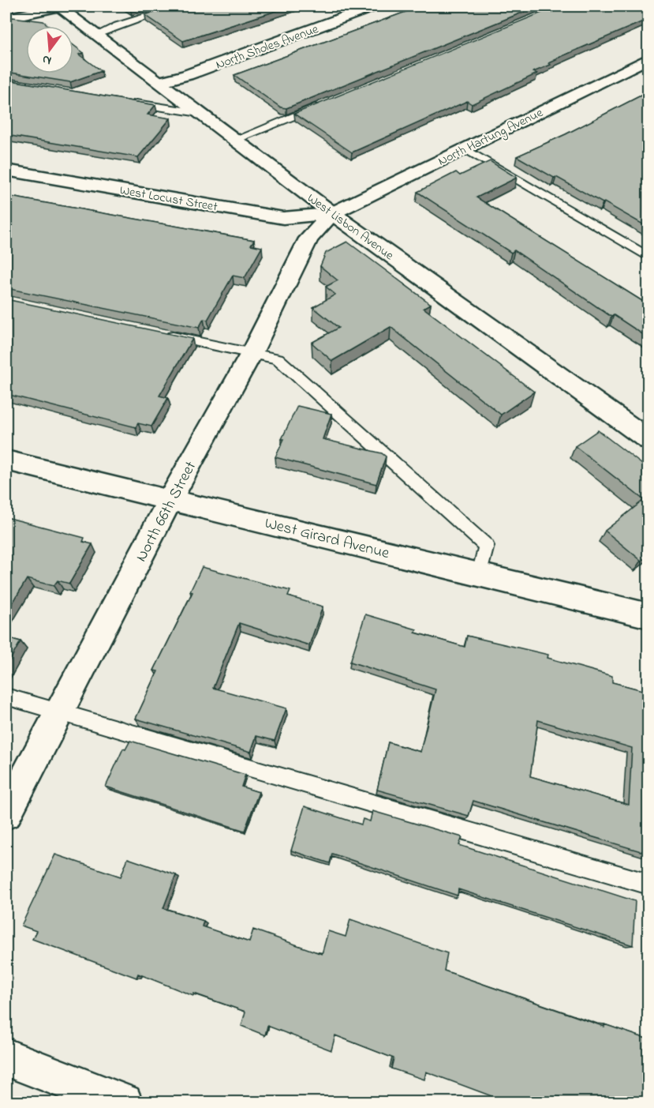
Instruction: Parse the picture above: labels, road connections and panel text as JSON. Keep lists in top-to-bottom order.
{
  "streets": {
    "street": [
      "North Sholes Avenue",
      "North Hartung Avenue",
      "West Locust Street",
      "West Lisbon Avenue",
      "North 66th Street",
      "West Girard Avenue"
    ]
  },
  "crossings": [
    ["North Sholes Avenue", "West Lisbon Avenue"],
    ["North Hartung Avenue", "West Locust Street"],
    ["North Hartung Avenue", "West Lisbon Avenue"],
    ["North Hartung Avenue", "North 66th Street"],
    ["West Locust Street", "West Lisbon Avenue"],
    ["West Locust Street", "North 66th Street"],
    ["West Lisbon Avenue", "North 66th Street"],
    ["North 66th Street", "West Girard Avenue"]
  ],
  "north": "bottom"
}
